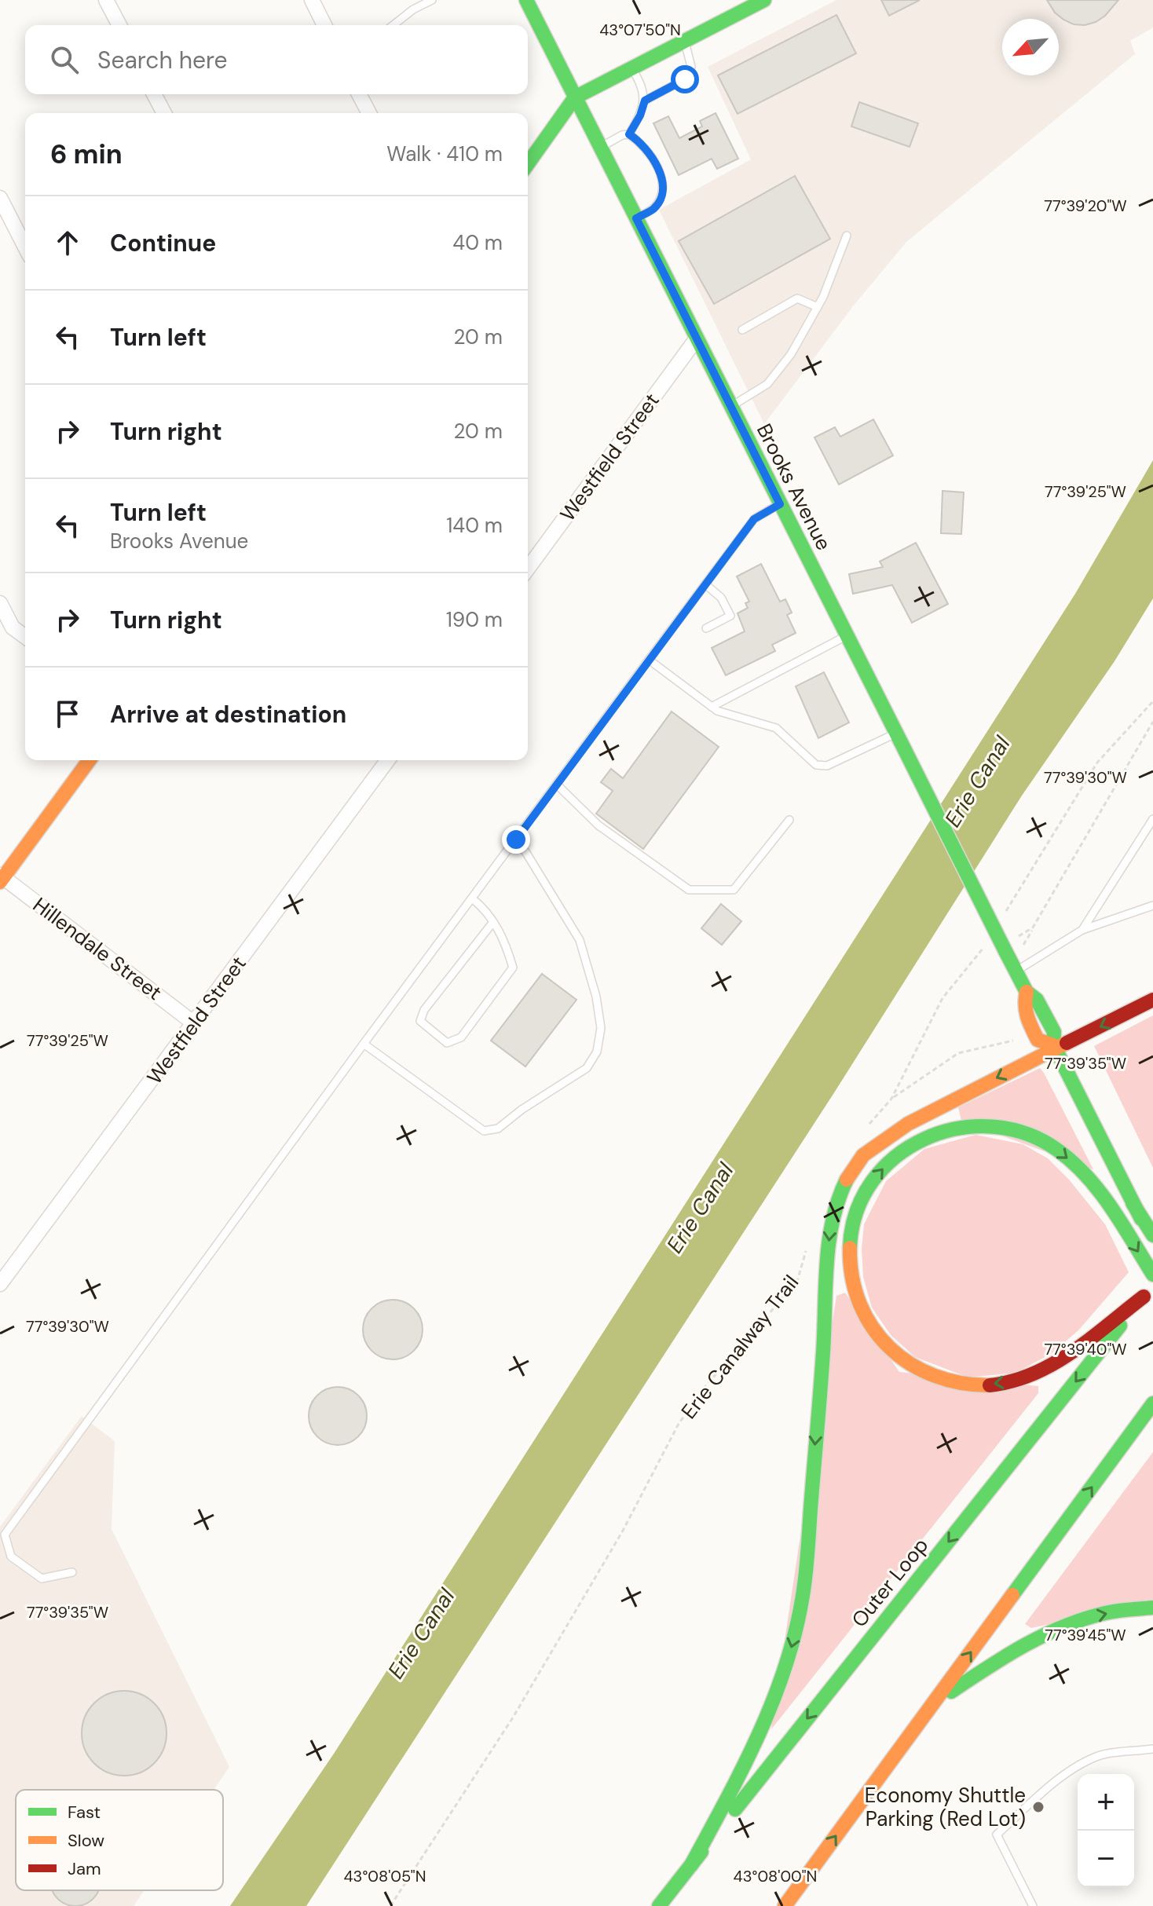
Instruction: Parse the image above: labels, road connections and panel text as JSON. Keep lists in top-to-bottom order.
{
  "streets": {
    "main road": ["Brooks Avenue", "Outer Loop"],
    "street": ["Westfield Street", "Hillendale Street"],
    "path": ["Erie Canalway Trail"]
  },
  "crossings": [
    ["Westfield Street", "Brooks Avenue"],
    ["Westfield Street", "Hillendale Street"]
  ],
  "water": ["Erie Canal"],
  "places": ["Economy Shuttle Parking (Red Lot)"],
  "legend": ["Fast", "Slow", "Jam"],
  "north": "bottom left",
  "page": {
    "search": "Search here",
    "heading": ["6 min", "Walk · 410 m"],
    "list": [
      ["Continue", "40 m"],
      ["Turn left", "20 m"],
      ["Turn right", "20 m"],
      ["Turn left", "Brooks Avenue", "140 m"],
      ["Turn right", "190 m"],
      "Arrive at destination"
    ],
    "map_buttons": ["+", "−"]
  },
  "coordinates": [
    "43°07'50\"N",
    "77°39'20\"W",
    "77°39'25\"W",
    "77°39'30\"W",
    "77°39'35\"W",
    "77°39'40\"W",
    "77°39'45\"W",
    "43°08'05\"N",
    "43°08'00\"N"
  ]
}
